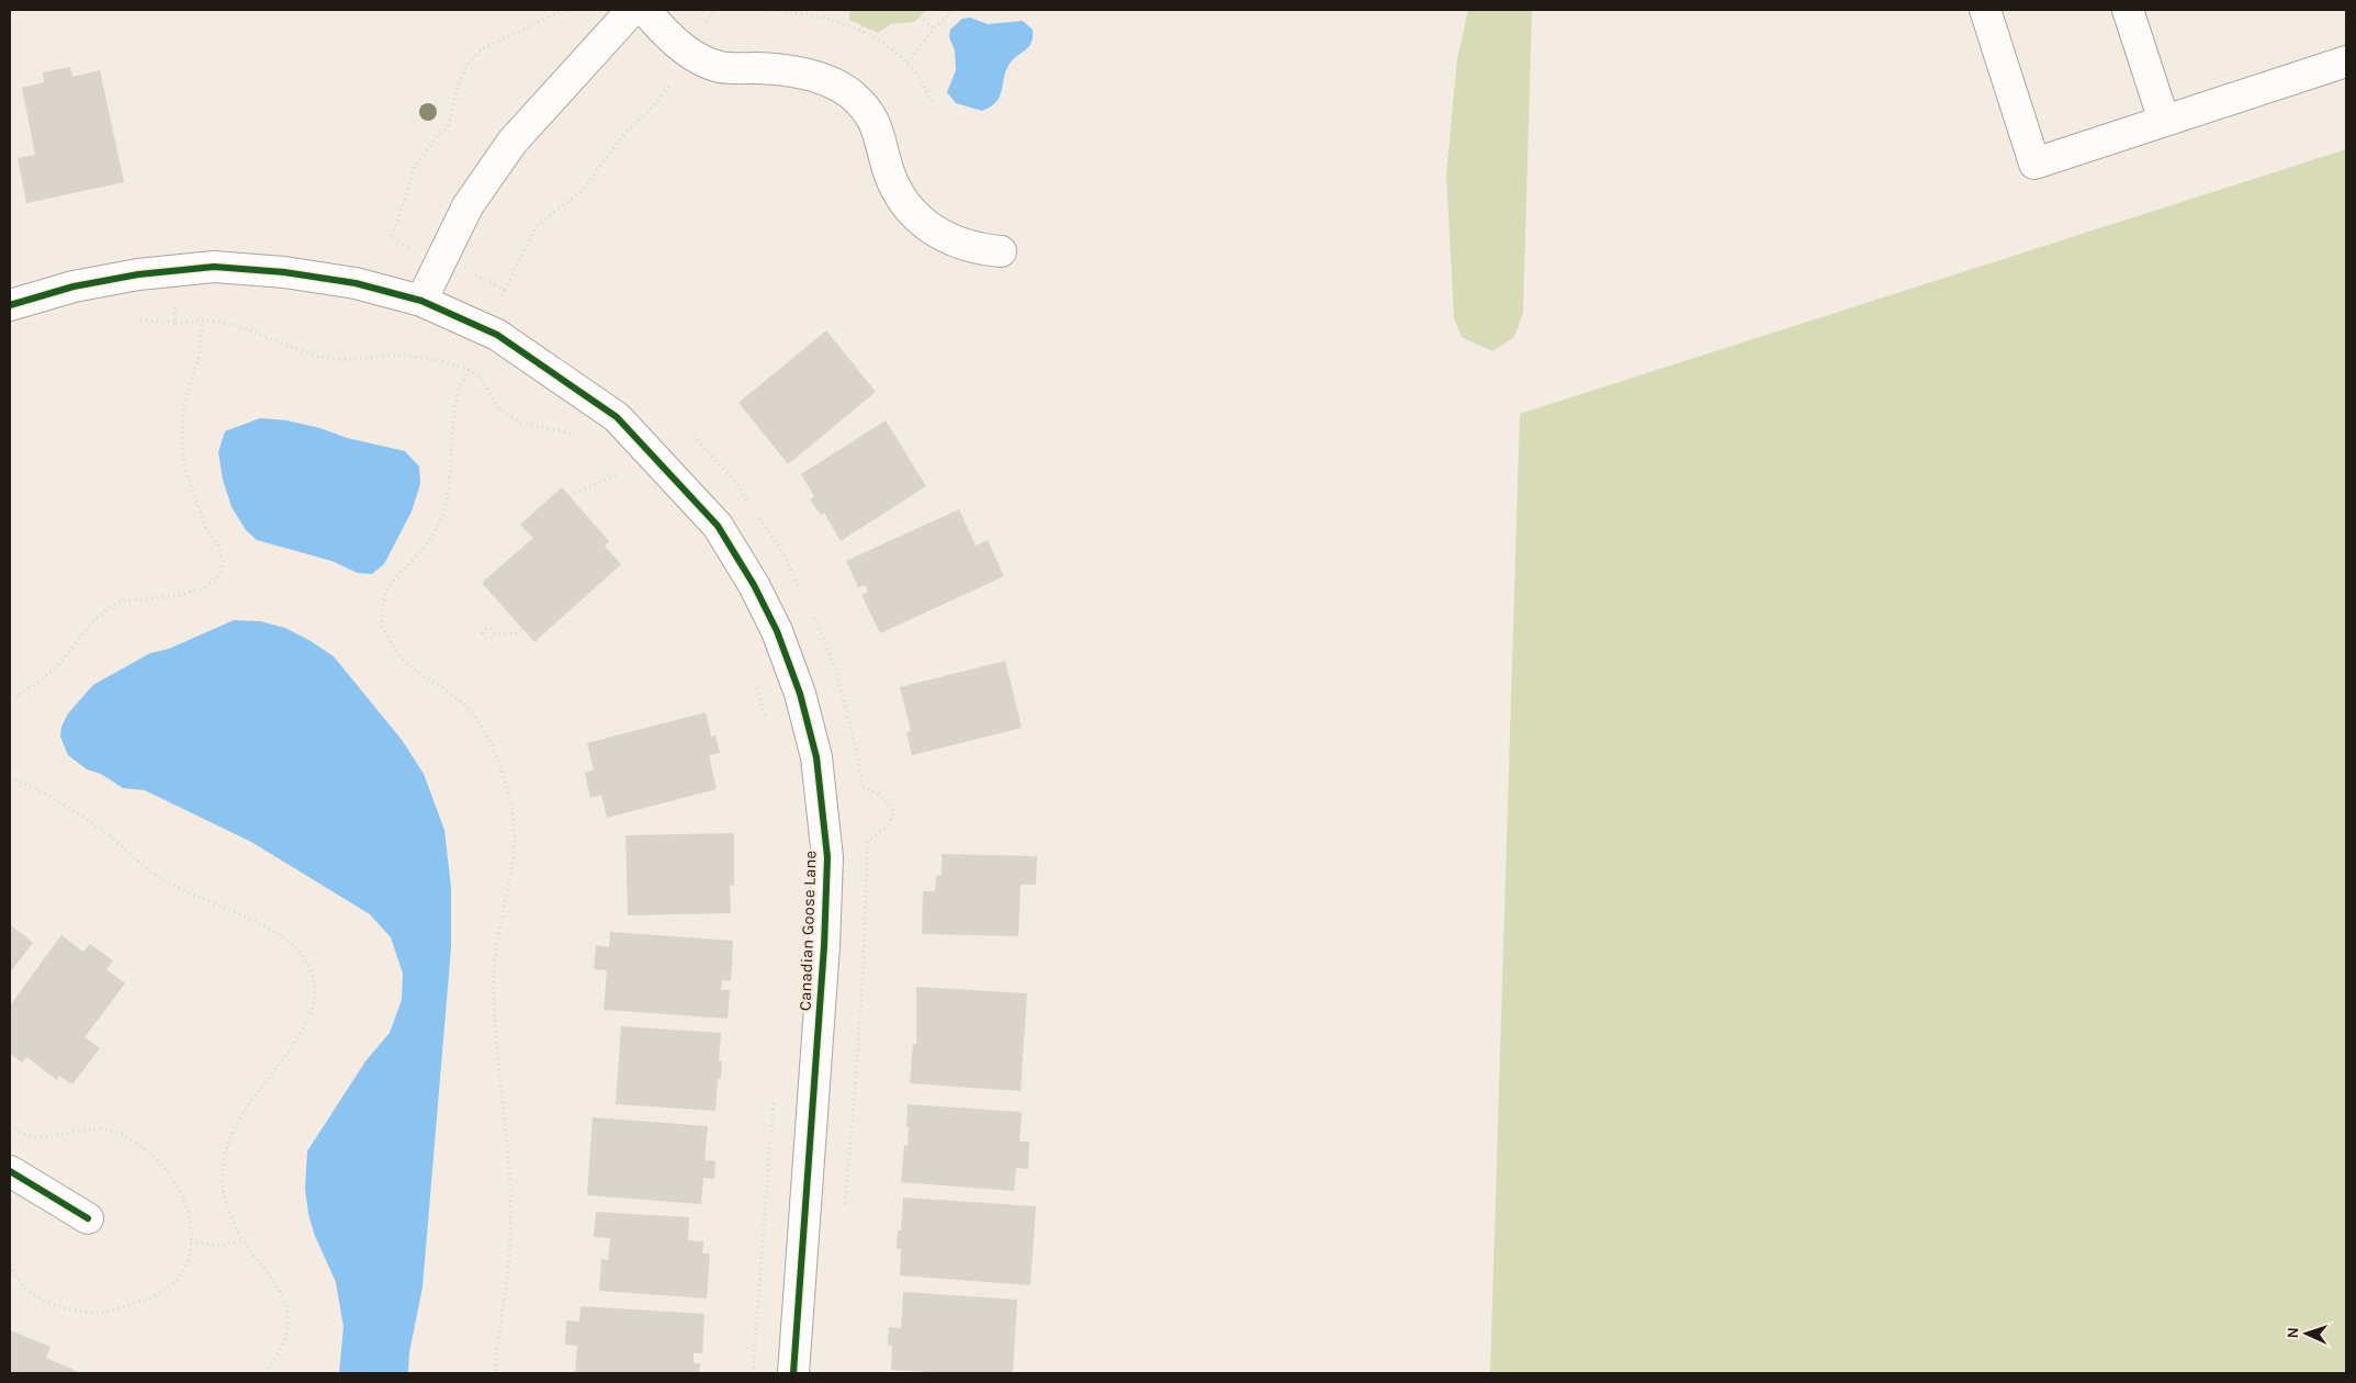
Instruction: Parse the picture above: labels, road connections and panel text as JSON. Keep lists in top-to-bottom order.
{
  "streets": {
    "street": ["Canadian Goose Lane"]
  },
  "north": "left"
}
